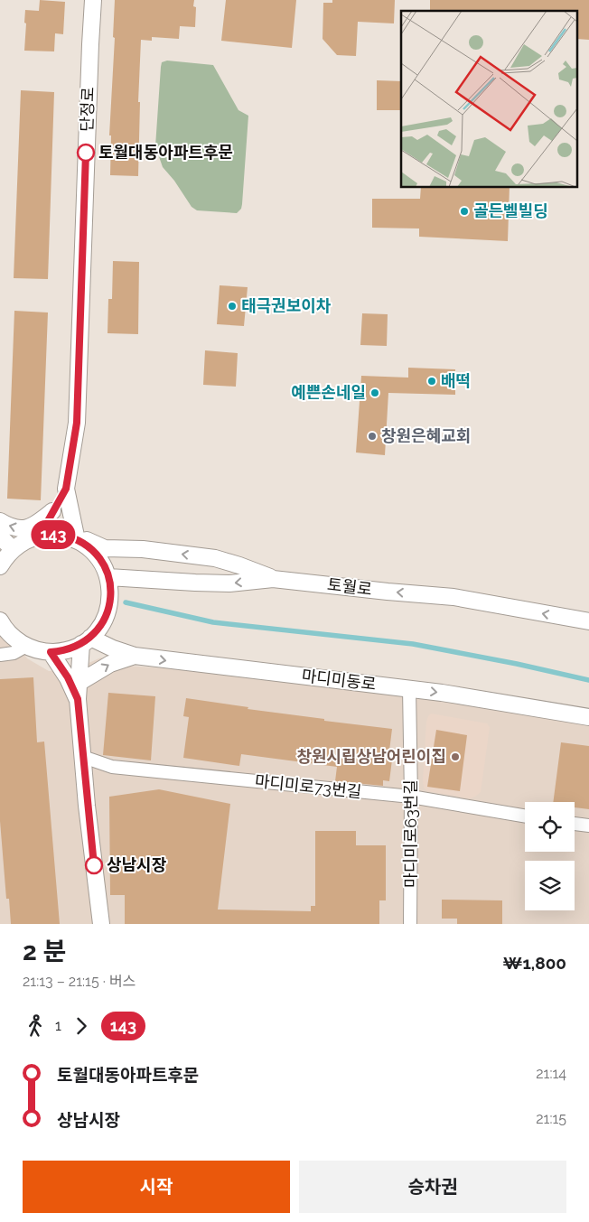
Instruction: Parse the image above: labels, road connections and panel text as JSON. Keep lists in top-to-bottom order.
{
  "streets": {
    "street": [
      "단정로",
      "토월로",
      "마디미동로",
      "마디미로73번길",
      "마디미로63번길"
    ]
  },
  "crossings": [
    ["마디미동로", "마디미로63번길"],
    ["마디미로73번길", "마디미로63번길"]
  ],
  "one_way": ["마디미동로"],
  "places": [
    "토월대동아파트후문",
    "골든벨빌딩",
    "태극권보이차",
    "배떡",
    "예쁜손네일",
    "창원은혜교회",
    "창원시립상남어린이집",
    "상남시장"
  ],
  "lines": ["bus line 143"],
  "page": {
    "on_map": "143",
    "heading": ["2 분", "21:13 – 21:15 · 버스", "₩1,800"],
    "legs": ["1", "143"],
    "list": [
      {
        "name": "토월대동아파트후문",
        "value": "21:14"
      },
      {
        "name": "상남시장",
        "value": "21:15"
      }
    ],
    "buttons": ["시작", "승차권"]
  }
}
